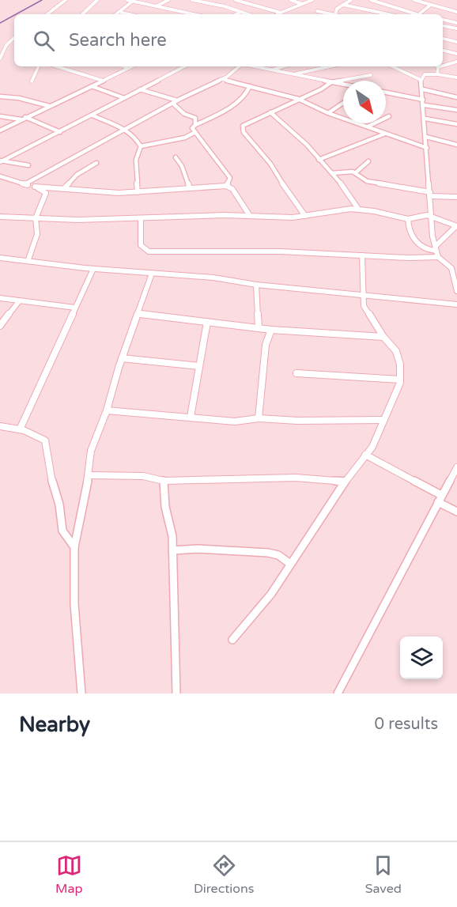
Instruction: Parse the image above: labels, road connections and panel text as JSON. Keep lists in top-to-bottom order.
{
  "north": "bottom right",
  "page": {
    "search": "Search here",
    "heading": ["Nearby", "0 results"],
    "nav": ["Map", "Directions", "Saved"]
  }
}
